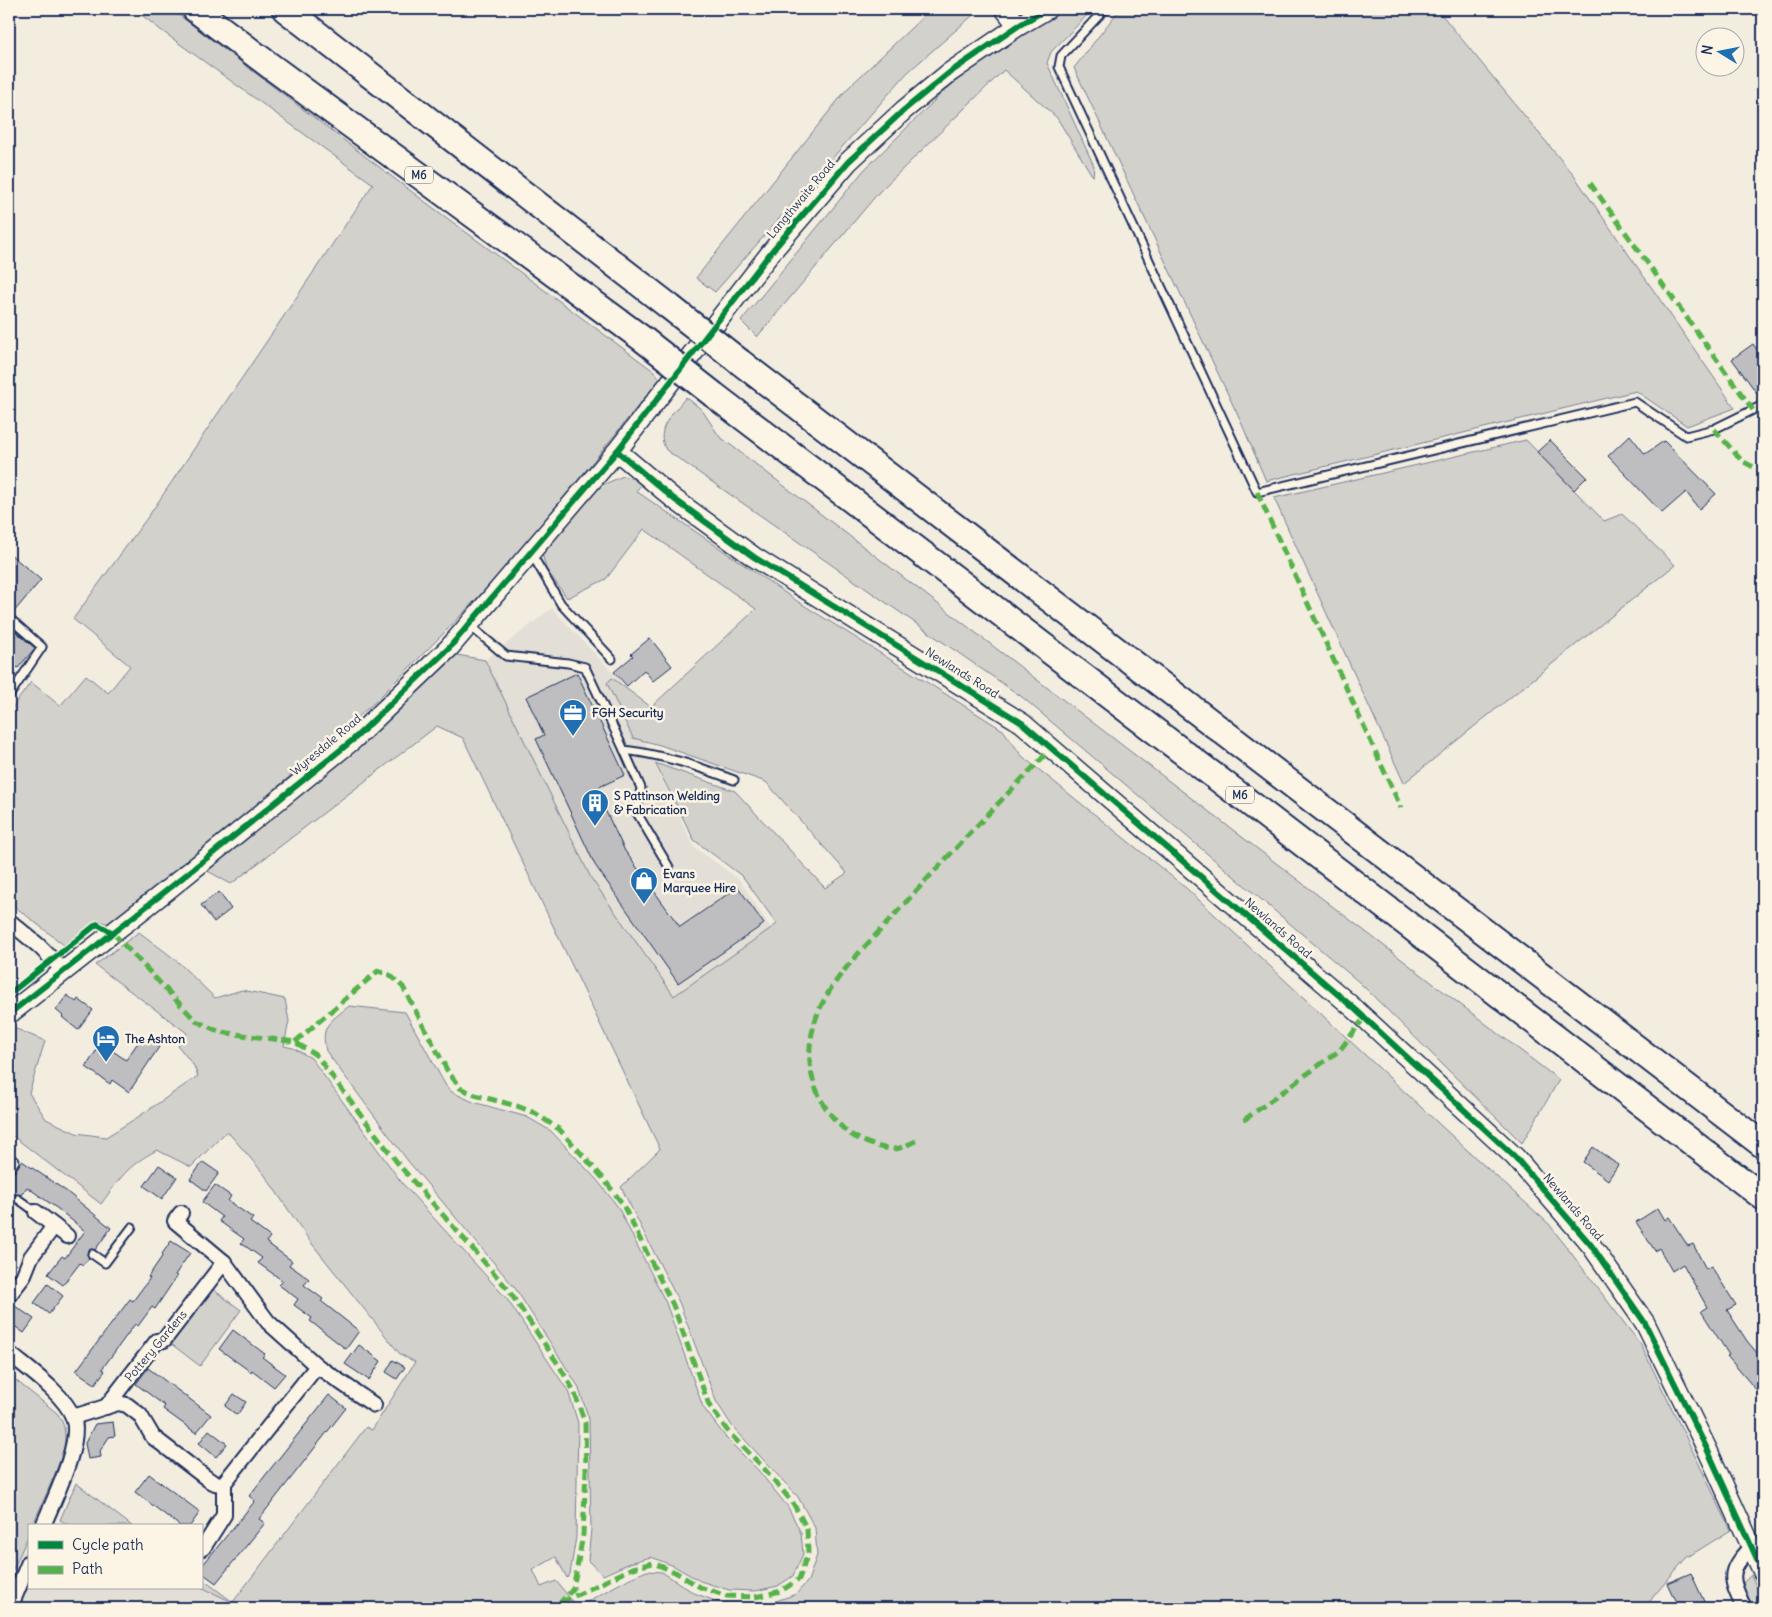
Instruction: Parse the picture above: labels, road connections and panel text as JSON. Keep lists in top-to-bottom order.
{
  "streets": {
    "highway": ["M6"],
    "street": [
      "Langthwaite Road",
      "Newlands Road",
      "Wyresdale Road",
      "Pottery Gardens"
    ]
  },
  "crossings": [
    ["Langthwaite Road", "Newlands Road"],
    ["Langthwaite Road", "Wyresdale Road"],
    ["Newlands Road", "Wyresdale Road"]
  ],
  "places": {
    "office": ["FGH Security"],
    "building": ["S Pattinson Welding & Fabrication"],
    "shop": ["Evans Marquee Hire"],
    "hotel": ["The Ashton"]
  },
  "legend": ["Cycle path", "Path"],
  "north": "left"
}
